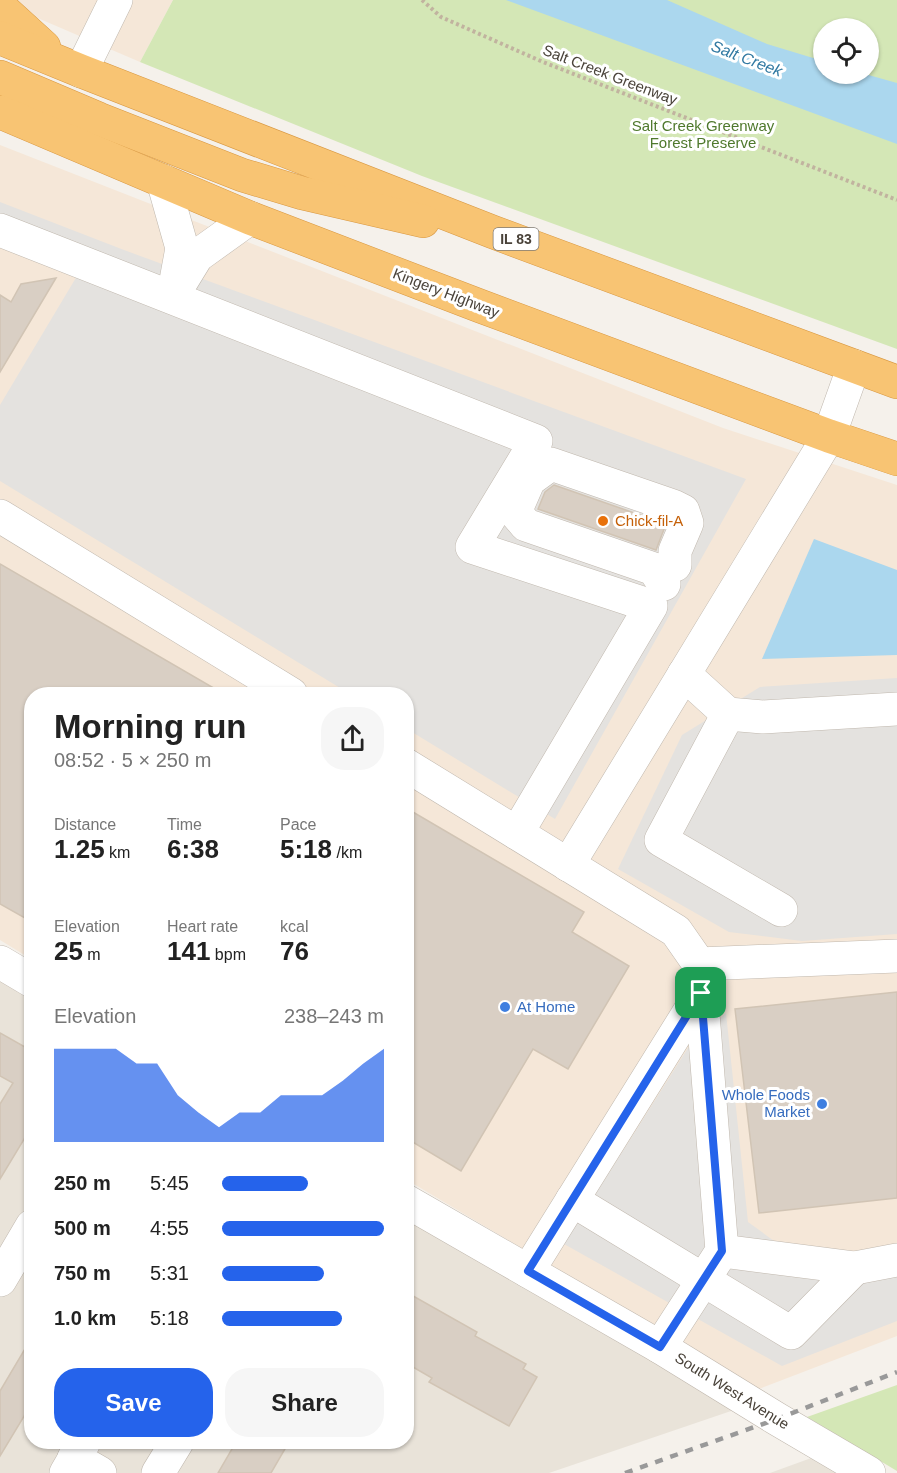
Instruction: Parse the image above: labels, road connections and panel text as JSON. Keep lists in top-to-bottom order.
{
  "streets": {
    "highway": ["IL 83", "Kingery Highway"],
    "street": ["South West Avenue"],
    "path": ["Salt Creek Greenway"]
  },
  "water": ["Salt Creek"],
  "parks": ["Salt Creek Greenway Forest Preserve"],
  "places": ["Chick-fil-A", "At Home", "Whole Foods Market"],
  "page": {
    "heading": ["Morning run", "08:52 · 5 × 250 m"],
    "stats": [
      ["Distance", "1.25 km"],
      ["Time", "6:38"],
      ["Pace", "5:18 /km"],
      ["Elevation", "25 m"],
      ["Heart rate", "141 bpm"],
      ["kcal", "76"]
    ],
    "chart": ["Elevation", "238–243 m"],
    "list": [
      {
        "name": "250 m",
        "note": "5:45"
      },
      {
        "name": "500 m",
        "note": "4:55"
      },
      {
        "name": "750 m",
        "note": "5:31"
      },
      {
        "name": "1.0 km",
        "note": "5:18"
      }
    ],
    "buttons": ["Save", "Share"]
  }
}
